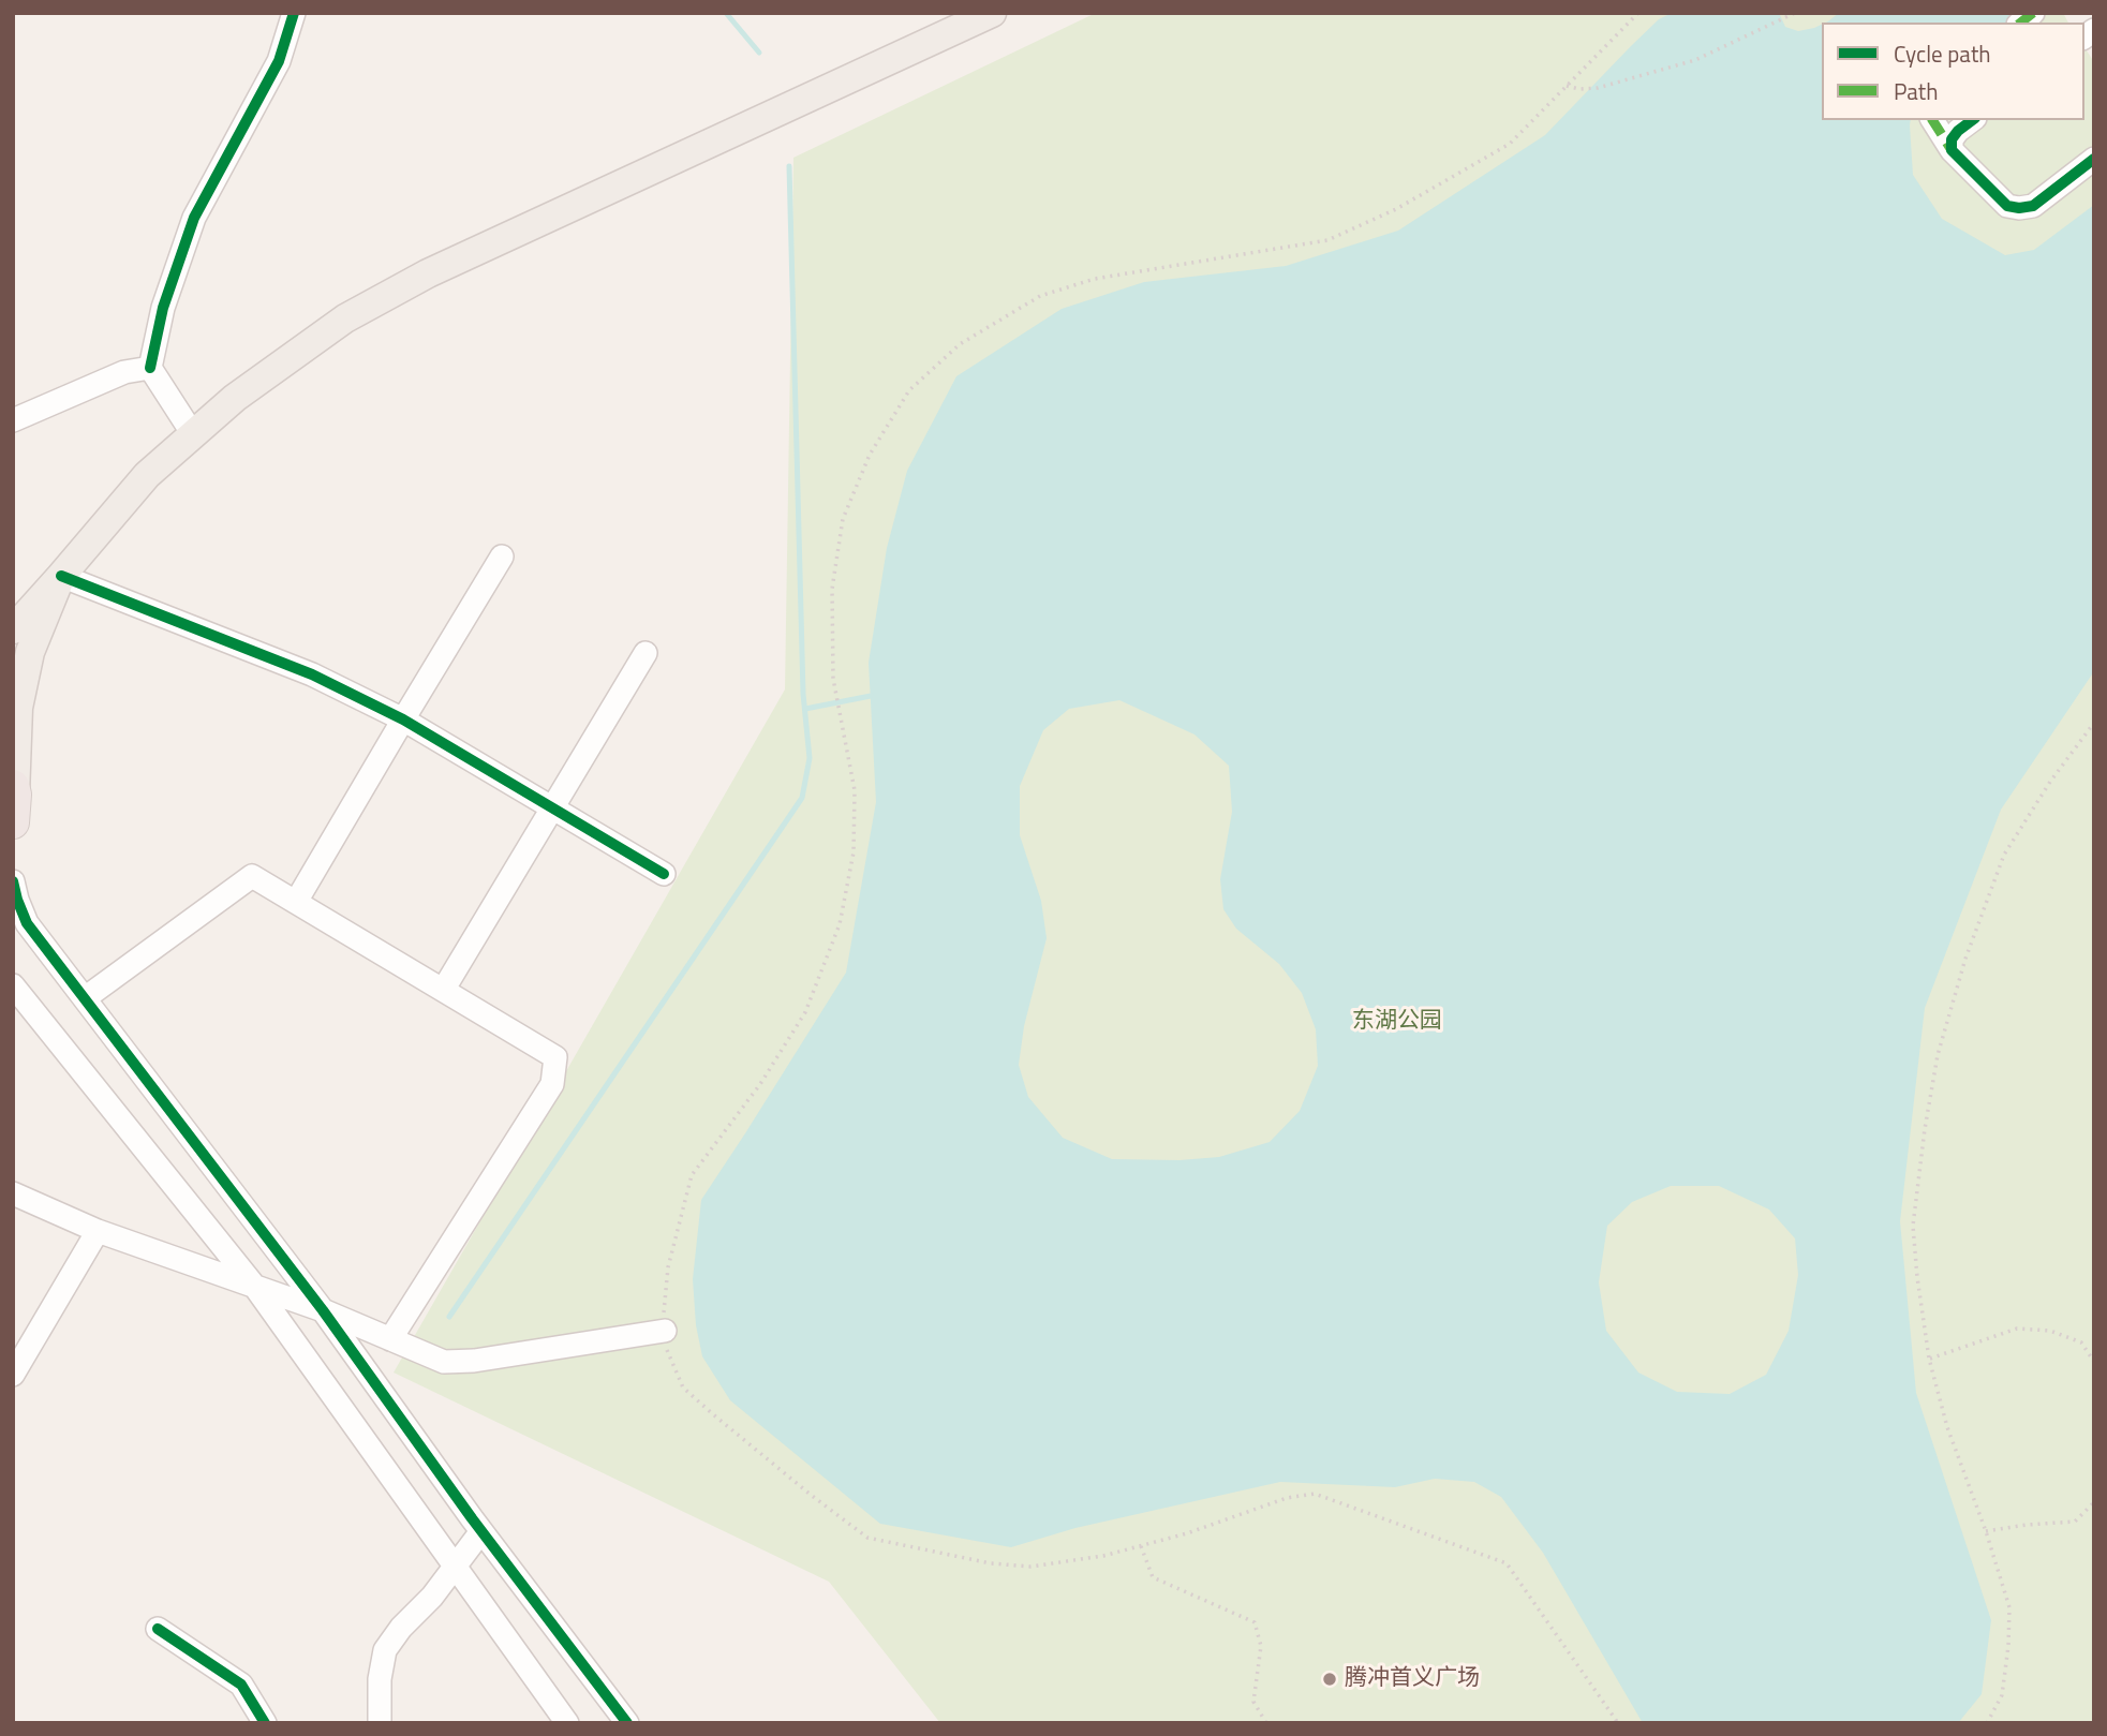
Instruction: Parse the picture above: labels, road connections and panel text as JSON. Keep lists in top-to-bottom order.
{
  "parks": ["东湖公园"],
  "places": ["腾冲首义广场"],
  "legend": ["Cycle path", "Path"]
}
